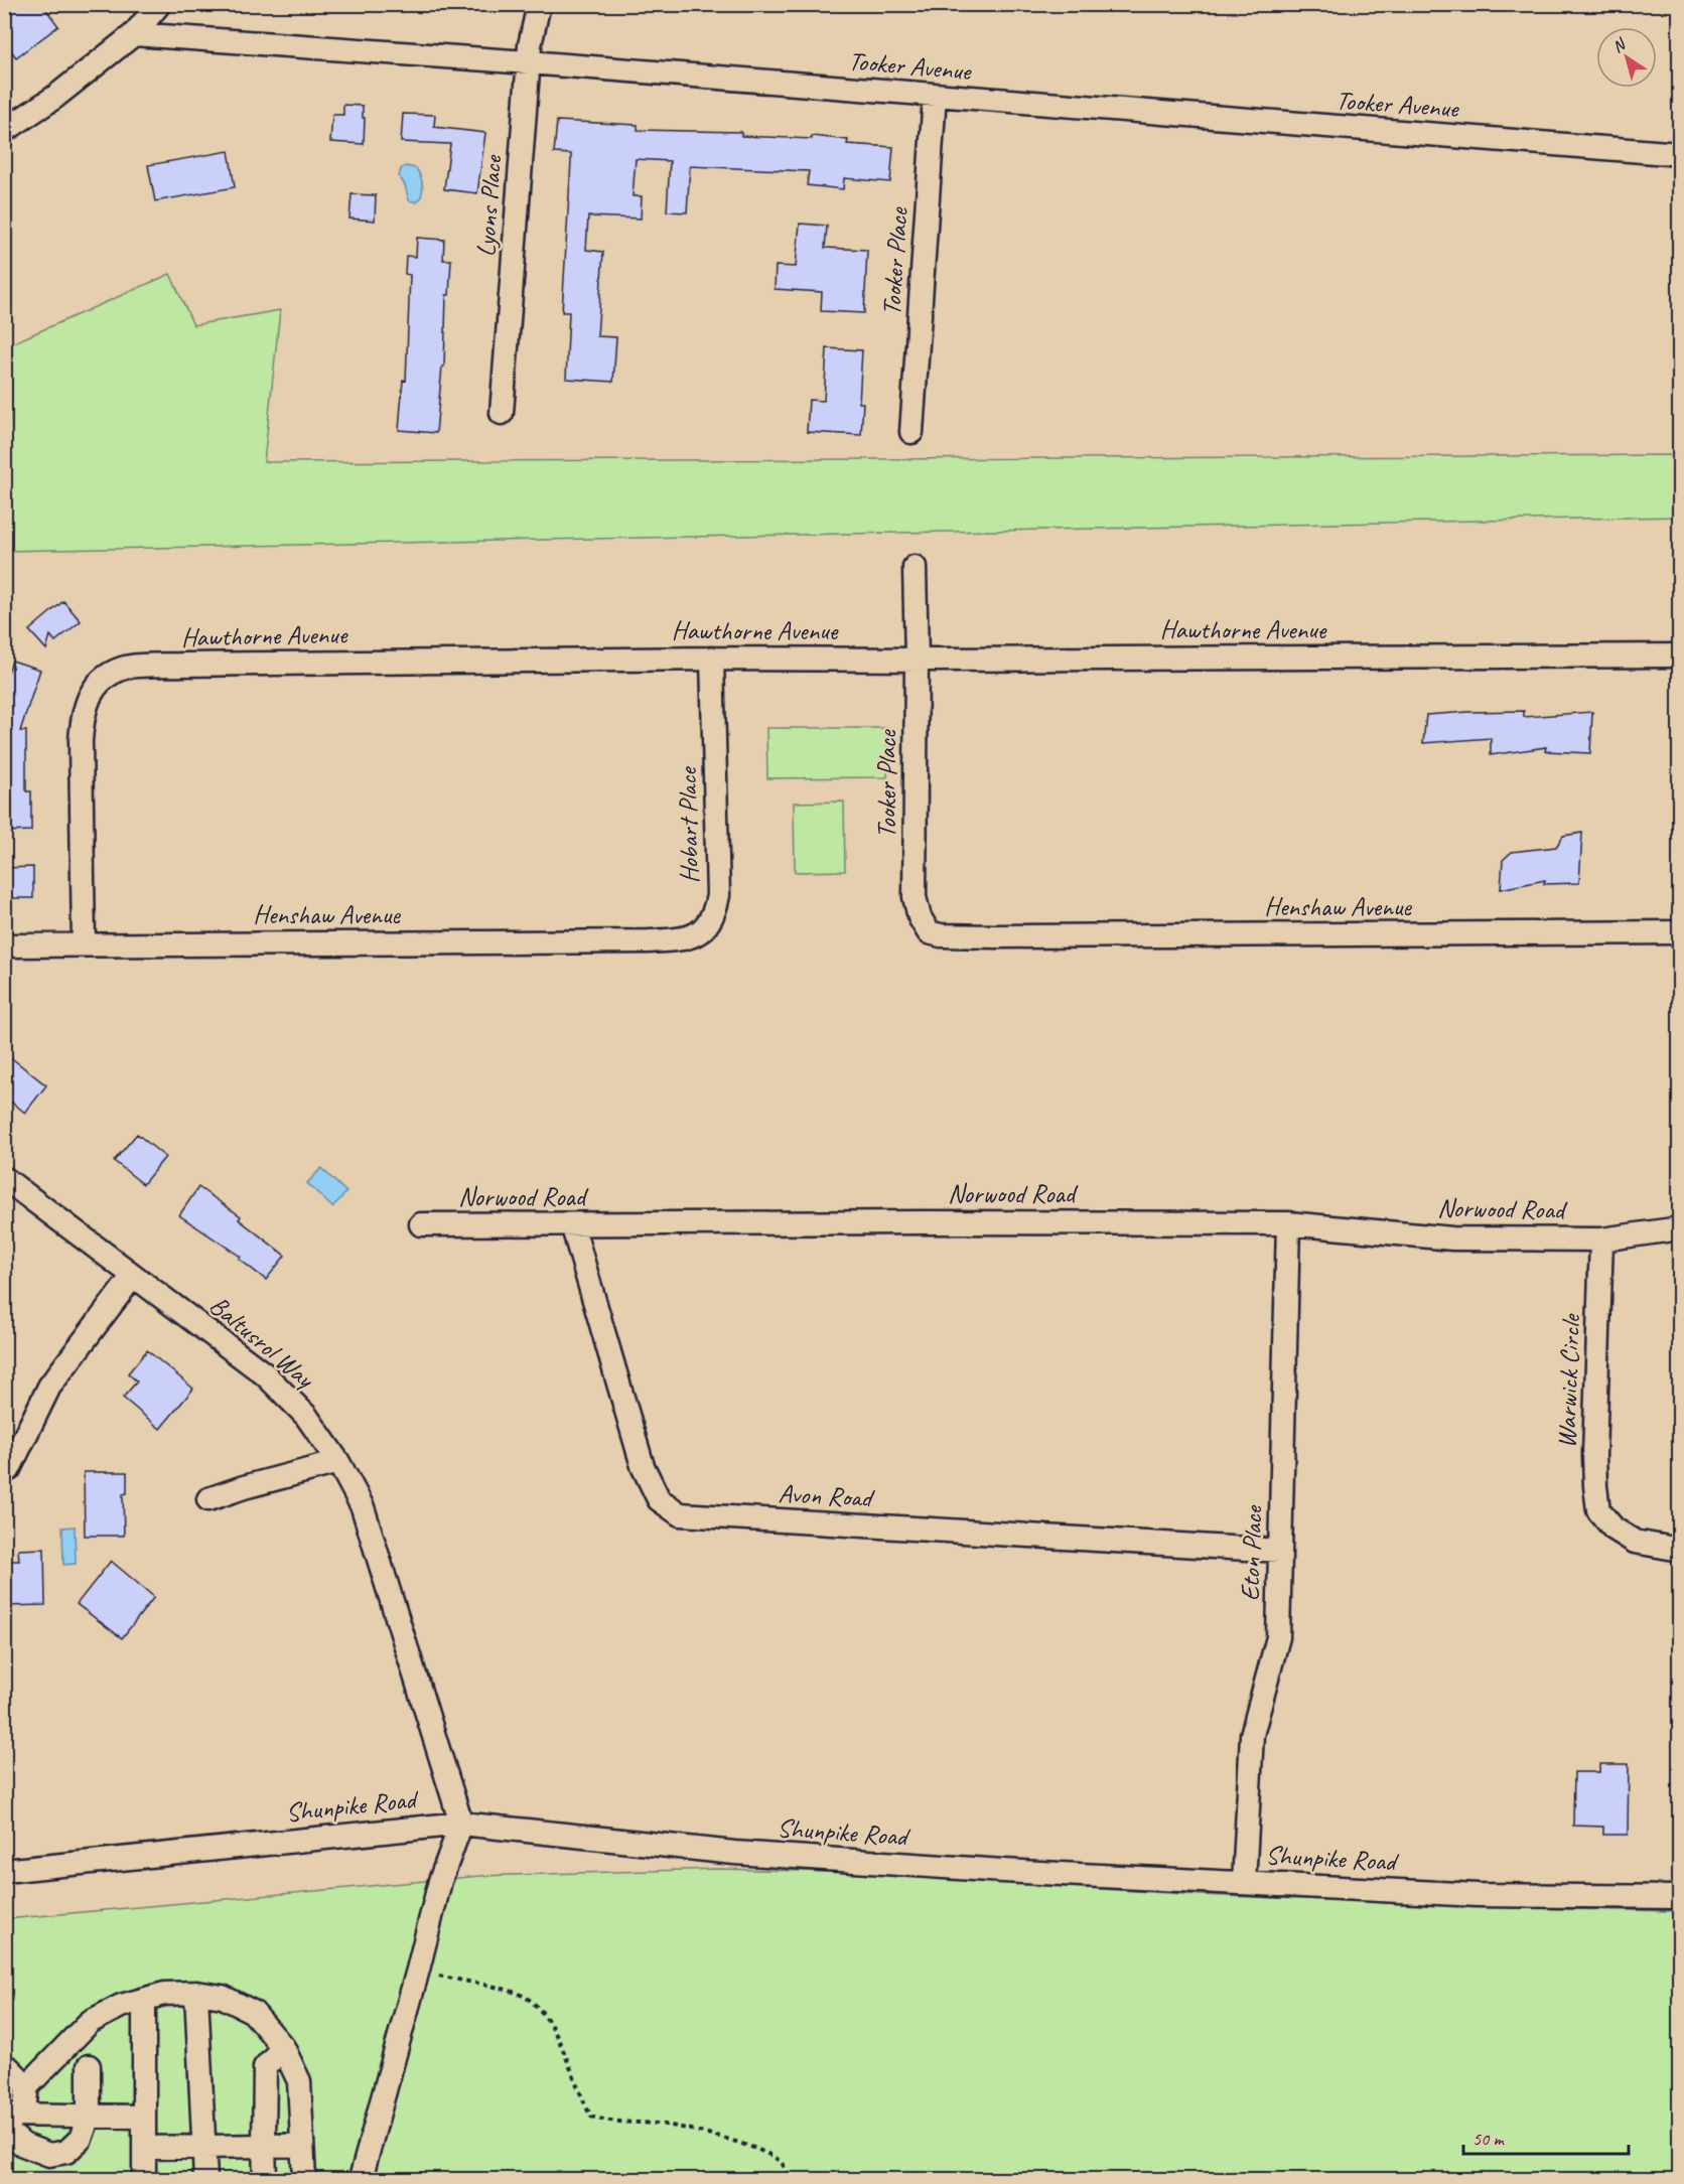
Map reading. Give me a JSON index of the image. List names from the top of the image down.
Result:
{
  "streets": {
    "street": [
      "Tooker Avenue",
      "Lyons Place",
      "Tooker Place",
      "Hawthorne Avenue",
      "Hobart Place",
      "Henshaw Avenue",
      "Norwood Road",
      "Baltusrol Way",
      "Warwick Circle",
      "Avon Road",
      "Eton Place",
      "Shunpike Road"
    ]
  },
  "crossings": [
    ["Tooker Avenue", "Lyons Place"],
    ["Tooker Avenue", "Tooker Place"],
    ["Tooker Place", "Hawthorne Avenue"],
    ["Tooker Place", "Henshaw Avenue"],
    ["Hawthorne Avenue", "Hobart Place"],
    ["Hawthorne Avenue", "Henshaw Avenue"],
    ["Hobart Place", "Henshaw Avenue"],
    ["Norwood Road", "Warwick Circle"],
    ["Norwood Road", "Avon Road"],
    ["Norwood Road", "Eton Place"],
    ["Baltusrol Way", "Shunpike Road"],
    ["Avon Road", "Eton Place"],
    ["Eton Place", "Shunpike Road"]
  ],
  "scale_bar": "50 m",
  "north": "top left"
}
